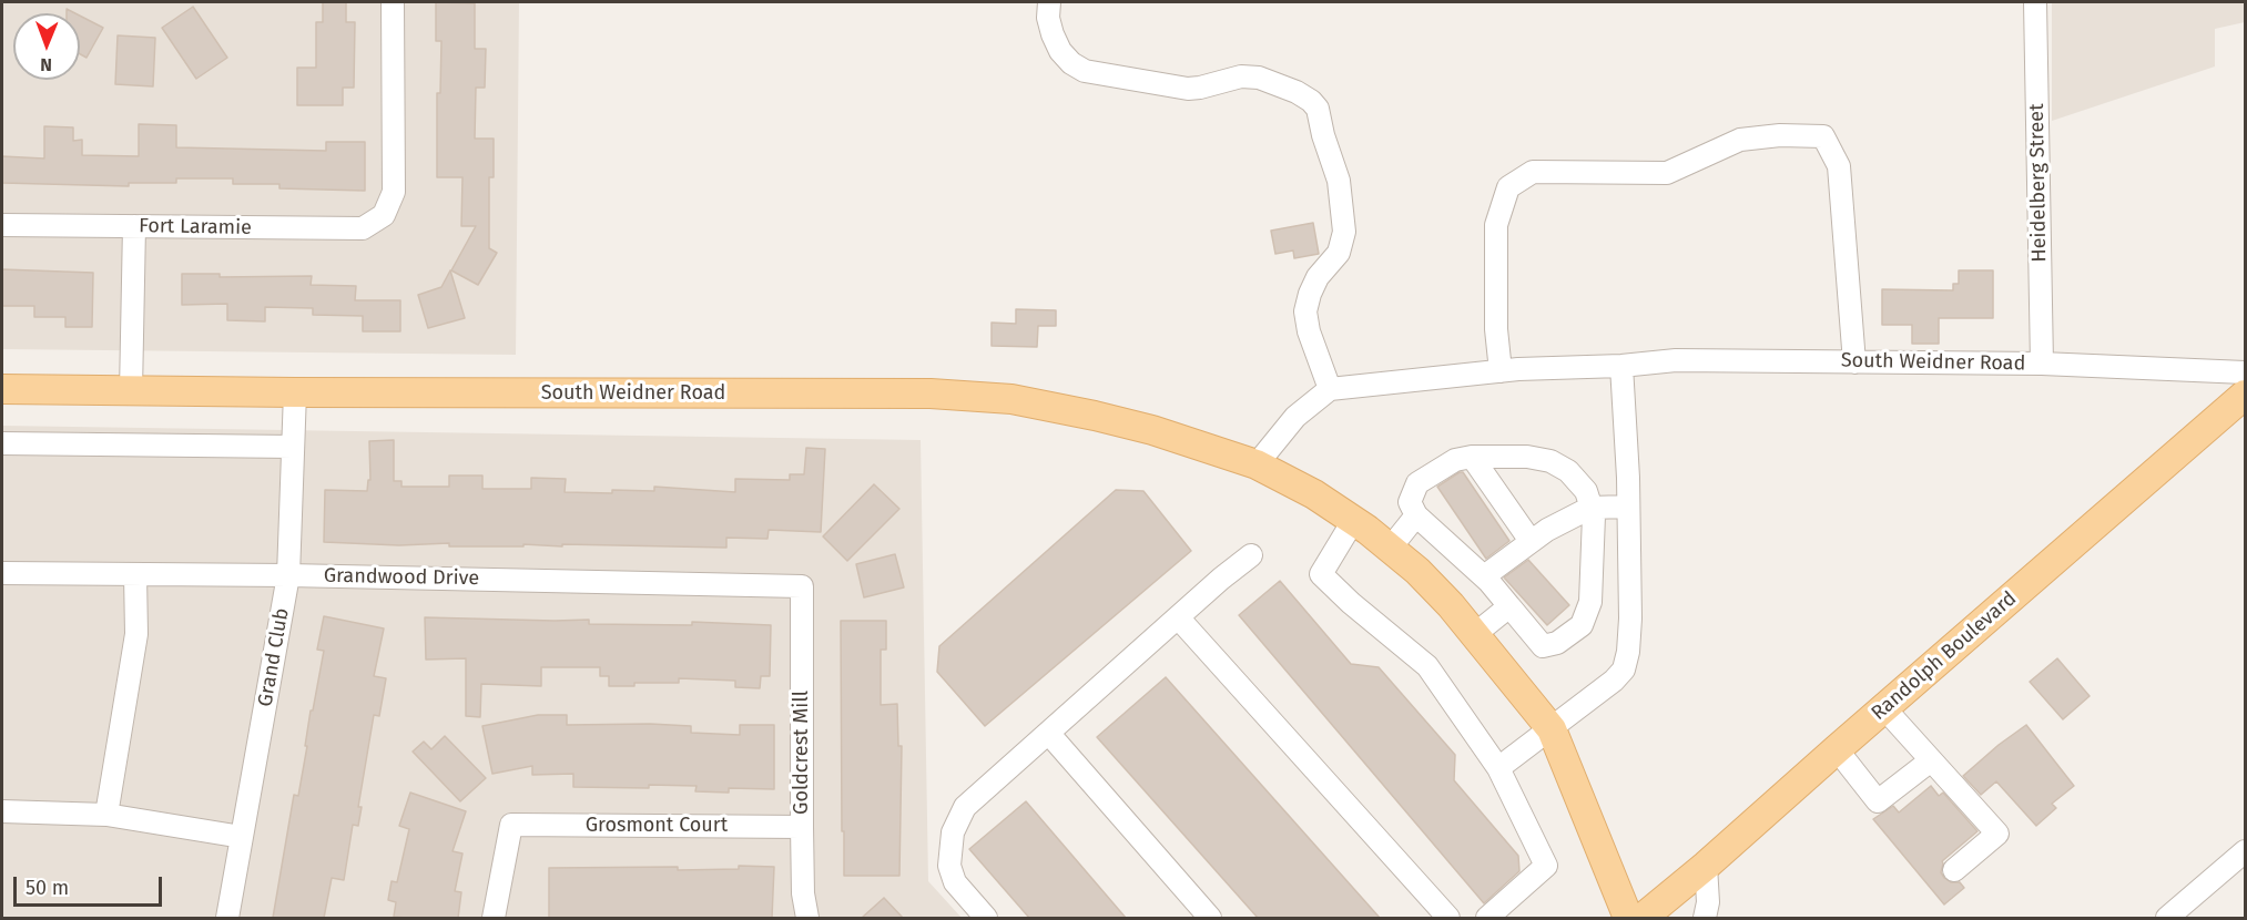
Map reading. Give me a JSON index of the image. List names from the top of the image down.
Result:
{
  "streets": {
    "main road": ["South Weidner Road", "Randolph Boulevard"],
    "street": [
      "Heidelberg Street",
      "Fort Laramie",
      "Grandwood Drive",
      "Grand Club",
      "Goldcrest Mill",
      "Grosmont Court"
    ]
  },
  "crossings": [
    ["Heidelberg Street", "South Weidner Road"],
    ["South Weidner Road", "Grand Club"],
    ["Grandwood Drive", "Grand Club"],
    ["Grandwood Drive", "Goldcrest Mill"],
    ["Goldcrest Mill", "Grosmont Court"]
  ],
  "scale_bar": "50 m",
  "north": "bottom"
}
